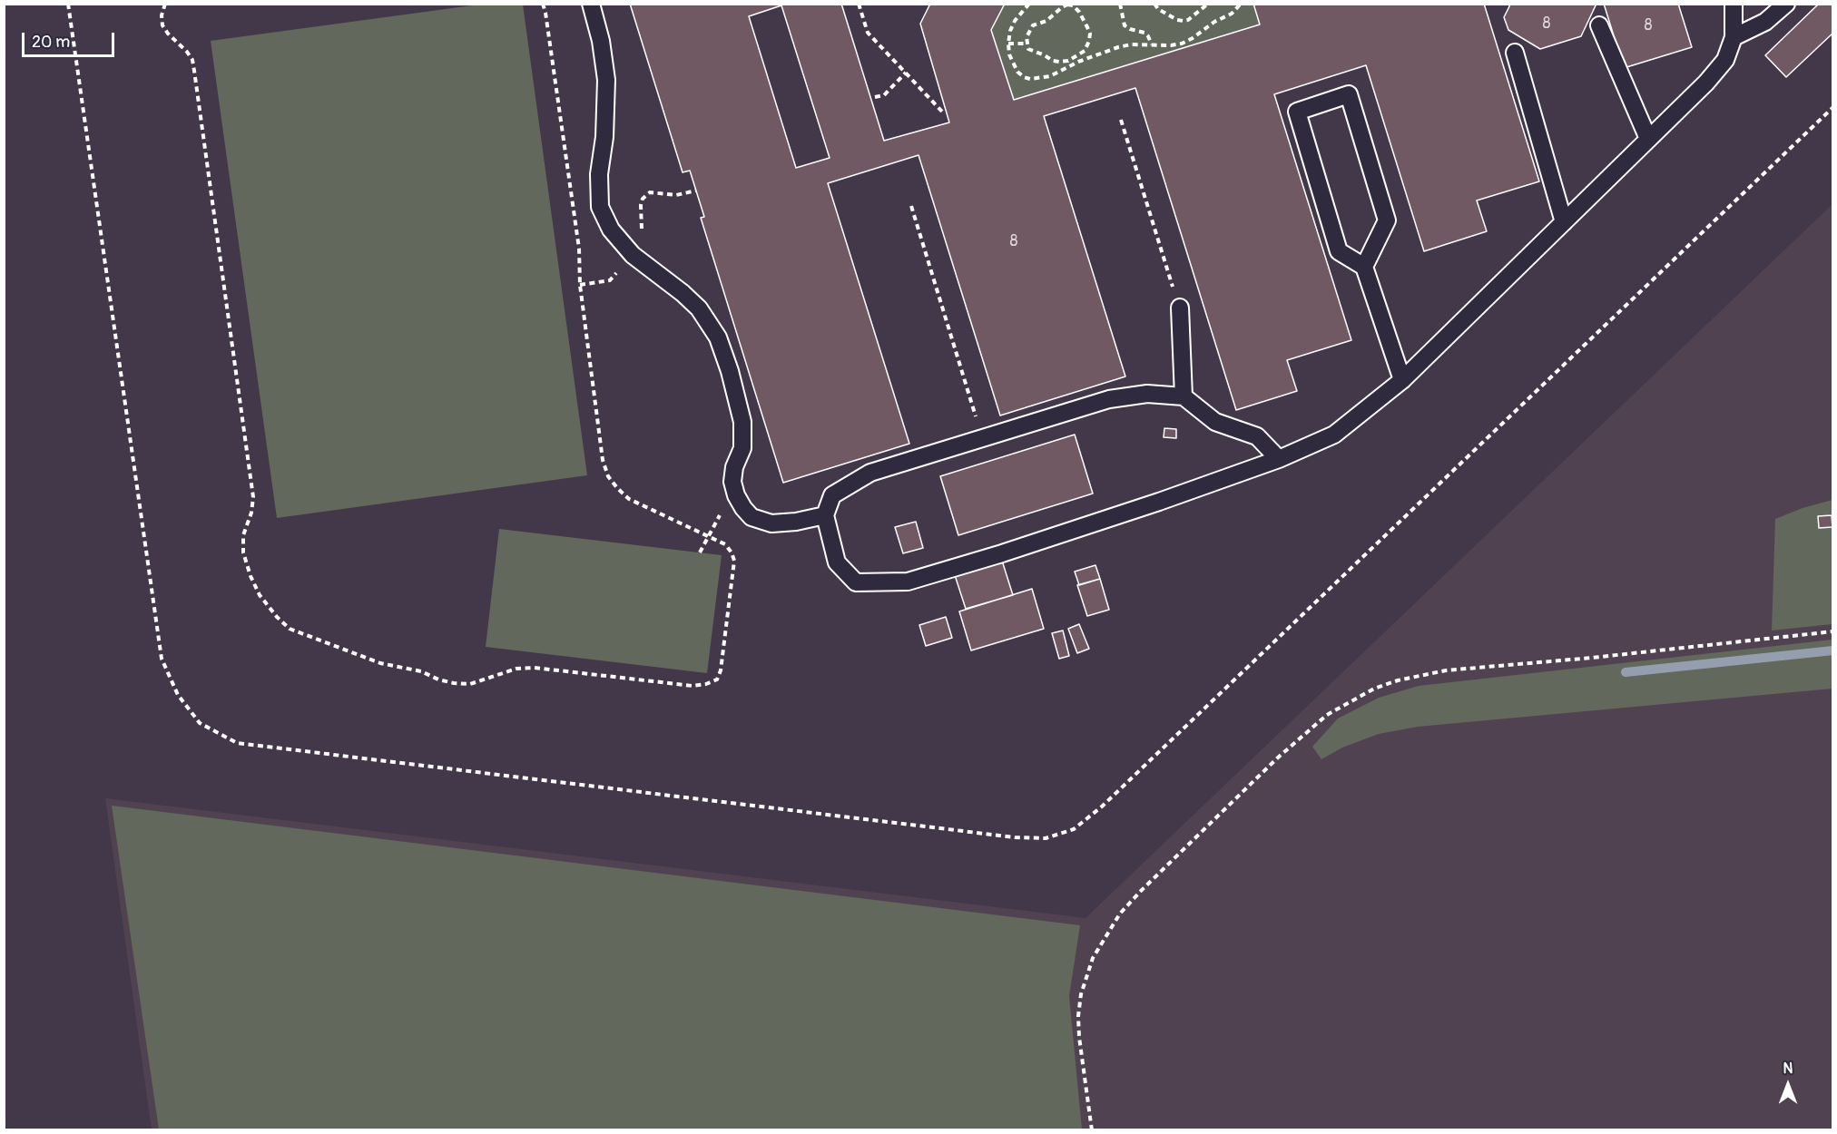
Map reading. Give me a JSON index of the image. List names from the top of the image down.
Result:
{
  "house_numbers": ["8", "8", "8"],
  "scale_bar": "20 m",
  "north": "top"
}
